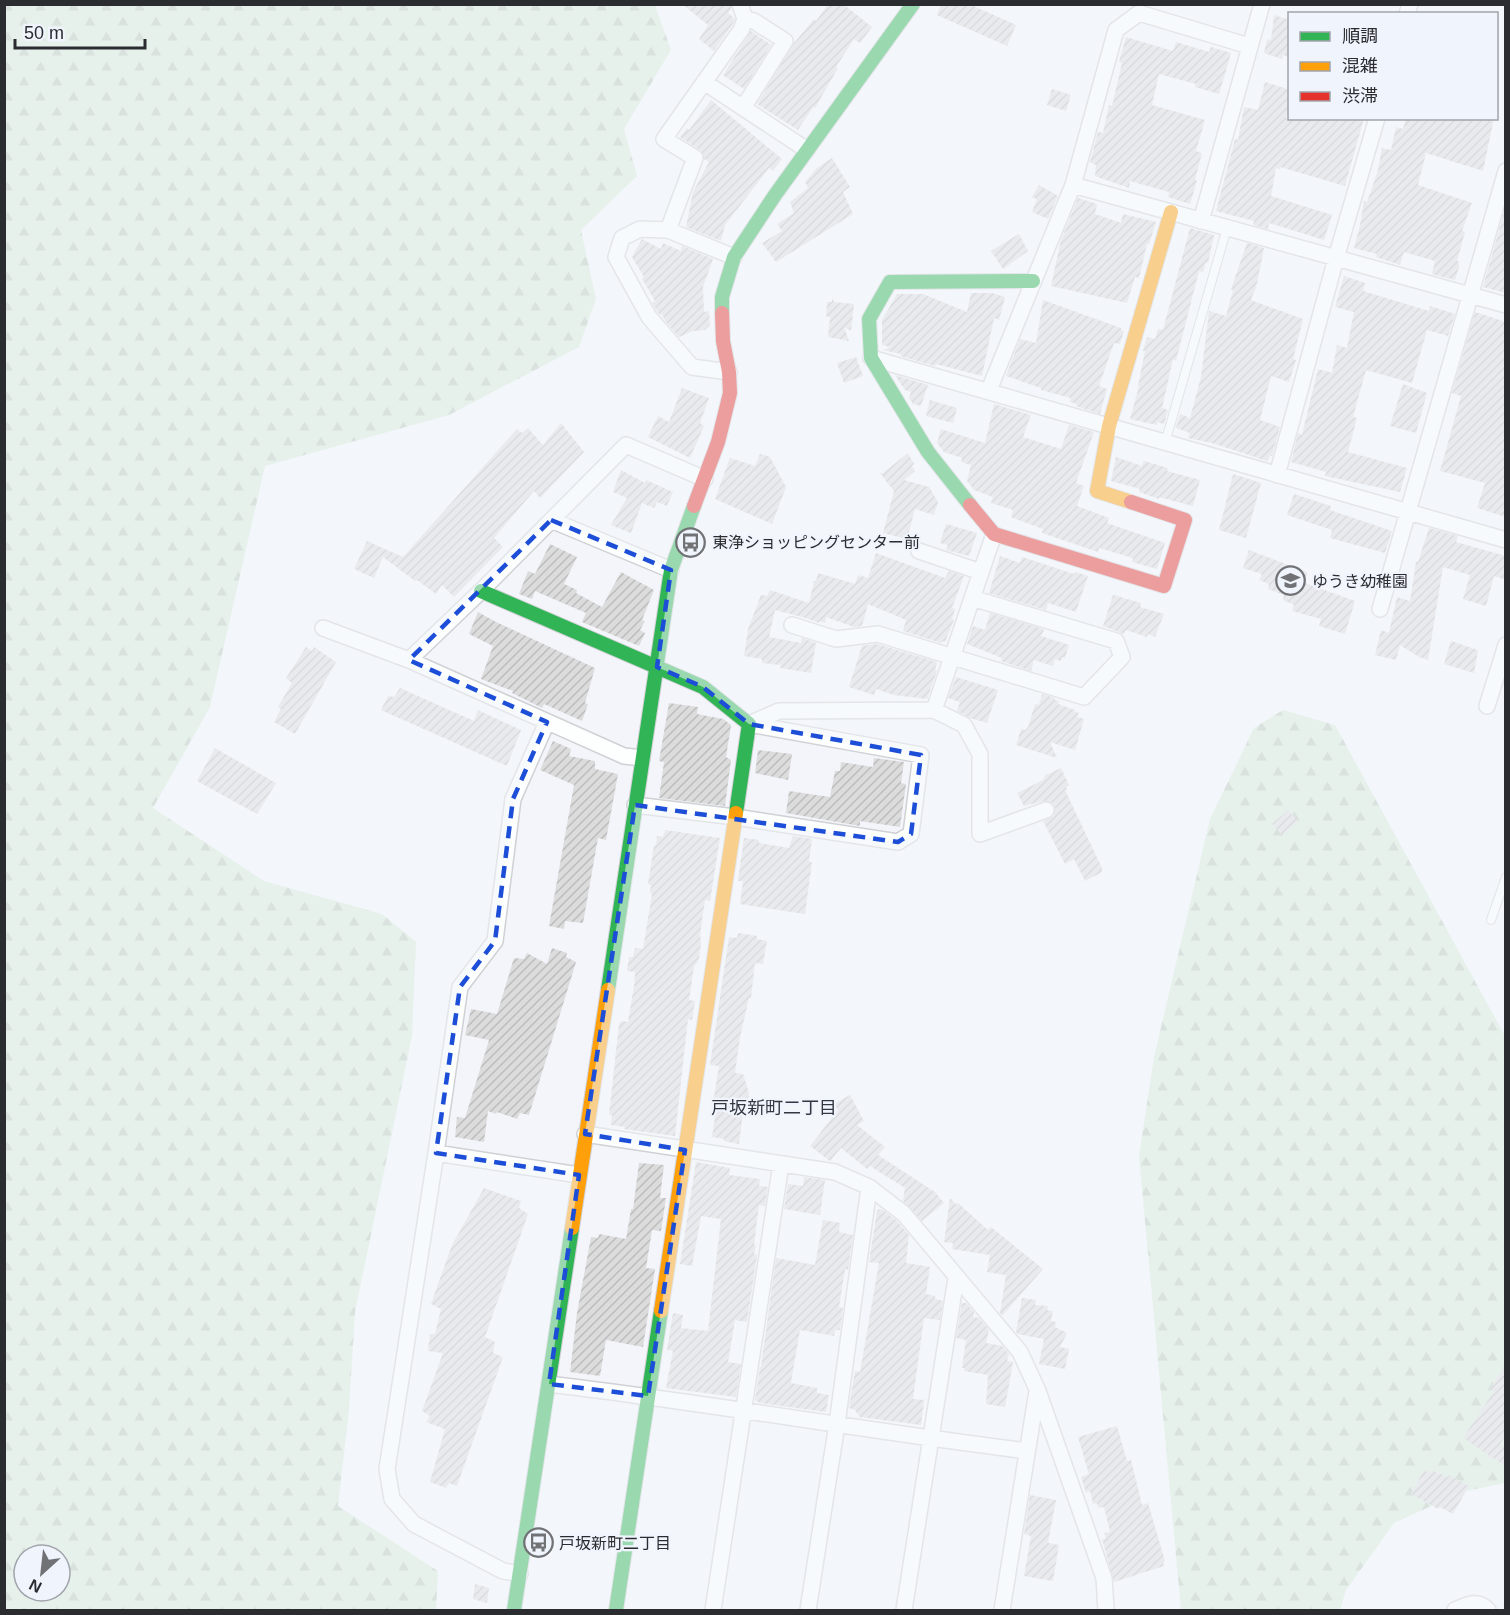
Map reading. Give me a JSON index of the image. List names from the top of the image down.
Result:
{
  "districts": ["戸坂新町二丁目"],
  "places": {
    "bus stop": ["東浄ショッピングセンター前", "戸坂新町二丁目"],
    "school or university": ["ゆうき幼稚園"]
  },
  "legend": ["順調", "混雑", "渋滞"],
  "scale_bar": "50 m",
  "north": "bottom left"
}
